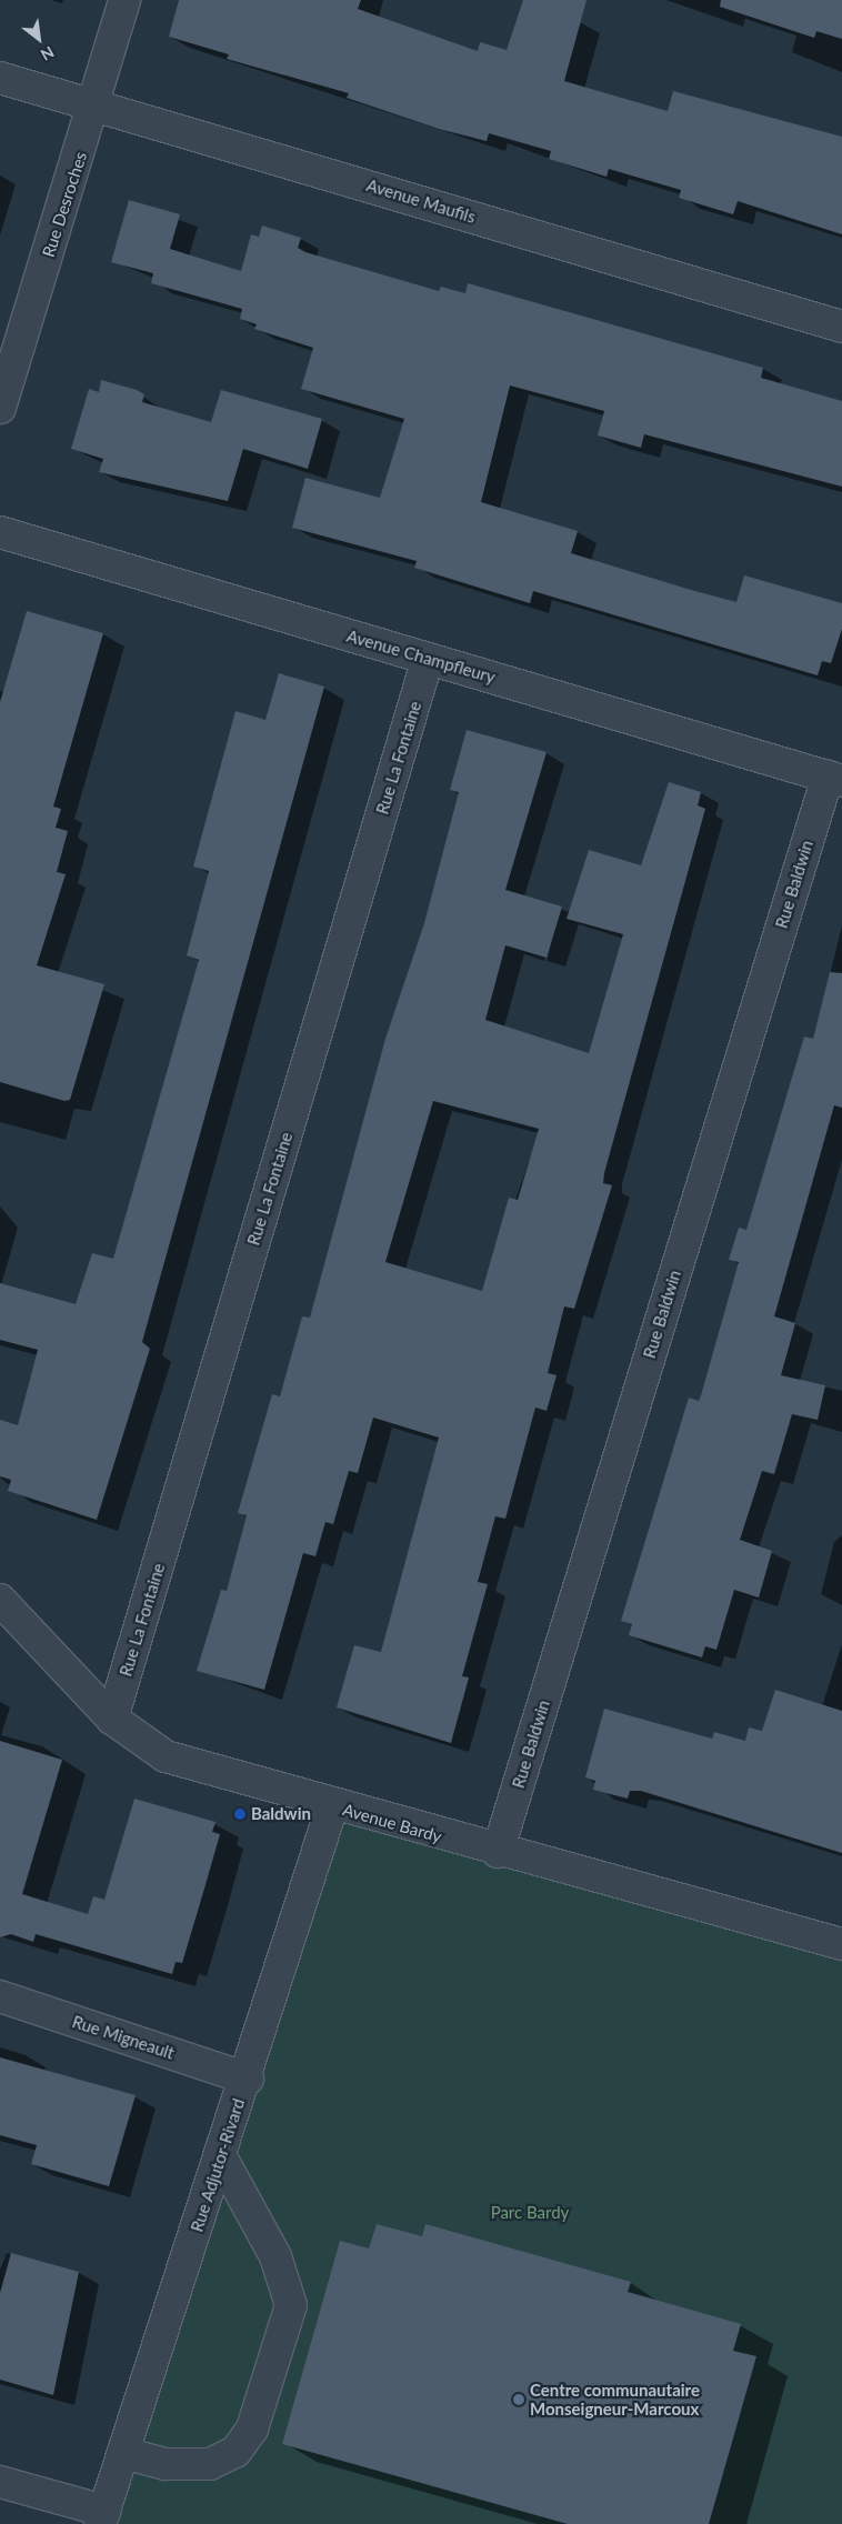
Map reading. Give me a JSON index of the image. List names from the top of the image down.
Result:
{
  "streets": {
    "street": [
      "Avenue Maufils",
      "Rue Desroches",
      "Avenue Champfleury",
      "Rue La Fontaine",
      "Rue Baldwin",
      "Avenue Bardy",
      "Rue Migneault",
      "Rue Adjutor-Rivard"
    ]
  },
  "crossings": [
    ["Avenue Maufils", "Rue Desroches"],
    ["Avenue Champfleury", "Rue La Fontaine"],
    ["Avenue Champfleury", "Rue Baldwin"],
    ["Rue La Fontaine", "Avenue Bardy"],
    ["Rue Baldwin", "Avenue Bardy"],
    ["Avenue Bardy", "Rue Adjutor-Rivard"],
    ["Rue Migneault", "Rue Adjutor-Rivard"]
  ],
  "parks": ["Parc Bardy"],
  "places": ["Baldwin", "Centre communautaire Monseigneur-Marcoux"],
  "north": "bottom right"
}
